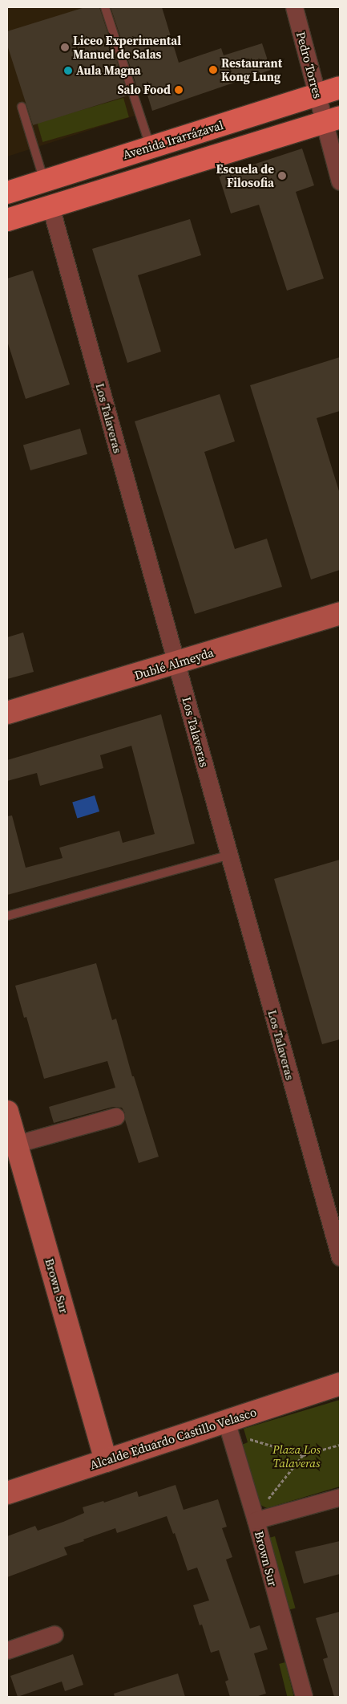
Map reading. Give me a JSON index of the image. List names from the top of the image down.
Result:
{
  "streets": {
    "main road": [
      "Avenida Irarrázaval",
      "Dublé Almeyda",
      "Brown Sur",
      "Alcalde Eduardo Castillo Velasco"
    ],
    "street": ["Pedro Torres", "Los Talaveras"]
  },
  "crossings": [
    ["Pedro Torres", "Avenida Irarrázaval"],
    ["Los Talaveras", "Dublé Almeyda"],
    ["Brown Sur", "Alcalde Eduardo Castillo Velasco"]
  ],
  "parks": ["Plaza Los Talaveras"],
  "places": [
    "Liceo Experimental Manuel de Salas",
    "Restaurant Kong Lung",
    "Aula Magna",
    "Salo Food",
    "Escuela de Filosofia"
  ]
}
